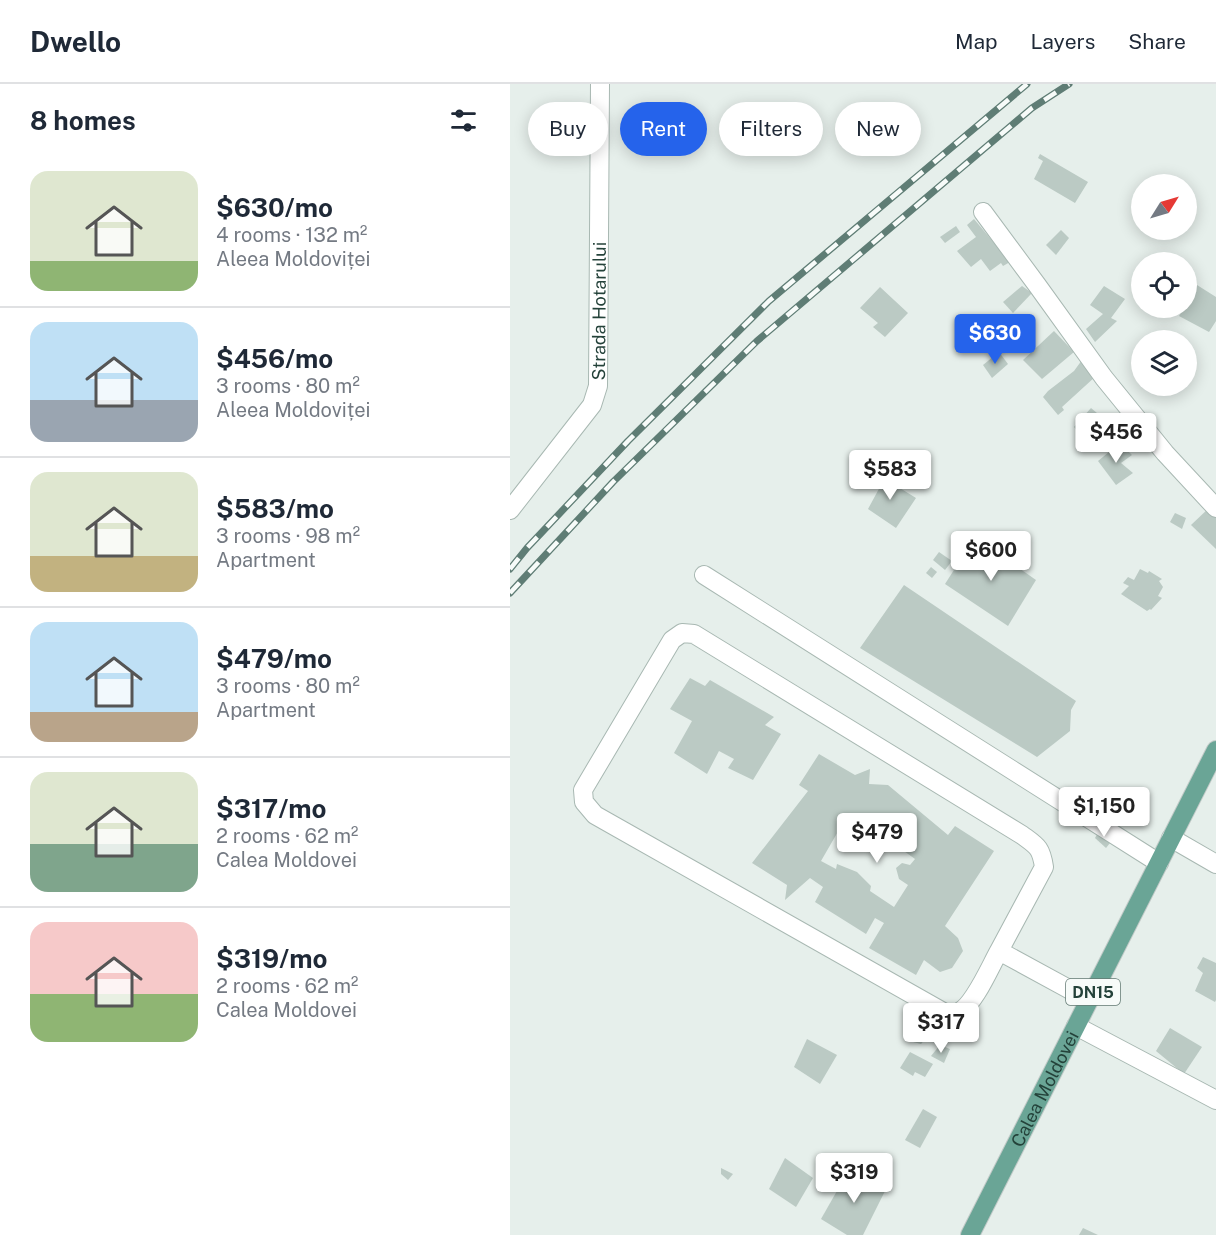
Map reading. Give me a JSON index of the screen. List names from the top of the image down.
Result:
{
  "streets": {
    "main road": ["DN15", "Calea Moldovei"],
    "street": ["Strada Hotarului"]
  },
  "north": "top right",
  "page": {
    "header": "Dwello",
    "nav": ["Map", "Layers", "Share"],
    "heading": "8 homes",
    "chip": [
      "Buy",
      "Rent",
      "Filters",
      "New"
    ],
    "list": [
      {
        "name": "$630/mo",
        "note": "4 rooms · 132 m² · Aleea Moldoviței"
      },
      {
        "name": "$456/mo",
        "note": "3 rooms · 80 m² · Aleea Moldoviței"
      },
      {
        "name": "$583/mo",
        "note": "3 rooms · 98 m² · Apartment"
      },
      {
        "name": "$479/mo",
        "note": "3 rooms · 80 m² · Apartment"
      },
      {
        "name": "$317/mo",
        "note": "2 rooms · 62 m² · Calea Moldovei"
      },
      {
        "name": "$319/mo",
        "note": "2 rooms · 62 m² · Calea Moldovei"
      }
    ],
    "price": [
      "$630",
      "$456",
      "$583",
      "$600",
      "$1,150",
      "$479",
      "$317",
      "$319"
    ]
  }
}
